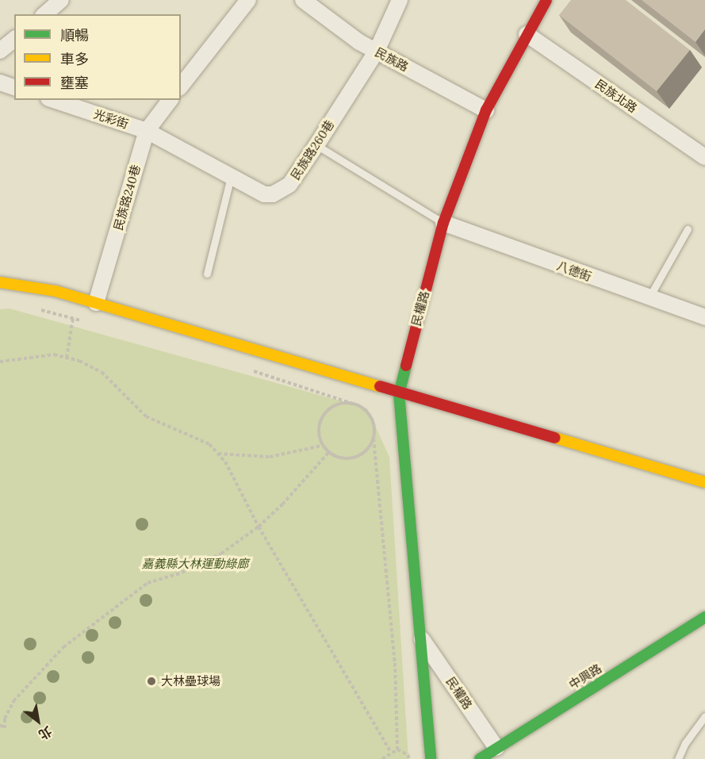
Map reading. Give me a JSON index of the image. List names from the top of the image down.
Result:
{
  "streets": {
    "street": [
      "民族路",
      "民族北路",
      "光彩街",
      "民族路260巷",
      "民族路240巷",
      "八德街",
      "民權路",
      "中興路"
    ]
  },
  "crossings": [
    ["民族路", "民族路260巷"],
    ["民族路", "民權路"],
    ["民族北路", "民權路"],
    ["光彩街", "民族路260巷"],
    ["光彩街", "民族路240巷"],
    ["民族路260巷", "民族路240巷"],
    ["八德街", "民權路"],
    ["民權路", "中興路"]
  ],
  "parks": ["嘉義縣大林運動綠廊"],
  "places": ["大林壘球場"],
  "legend": ["順暢", "車多", "壅塞"],
  "north": "bottom right"
}
